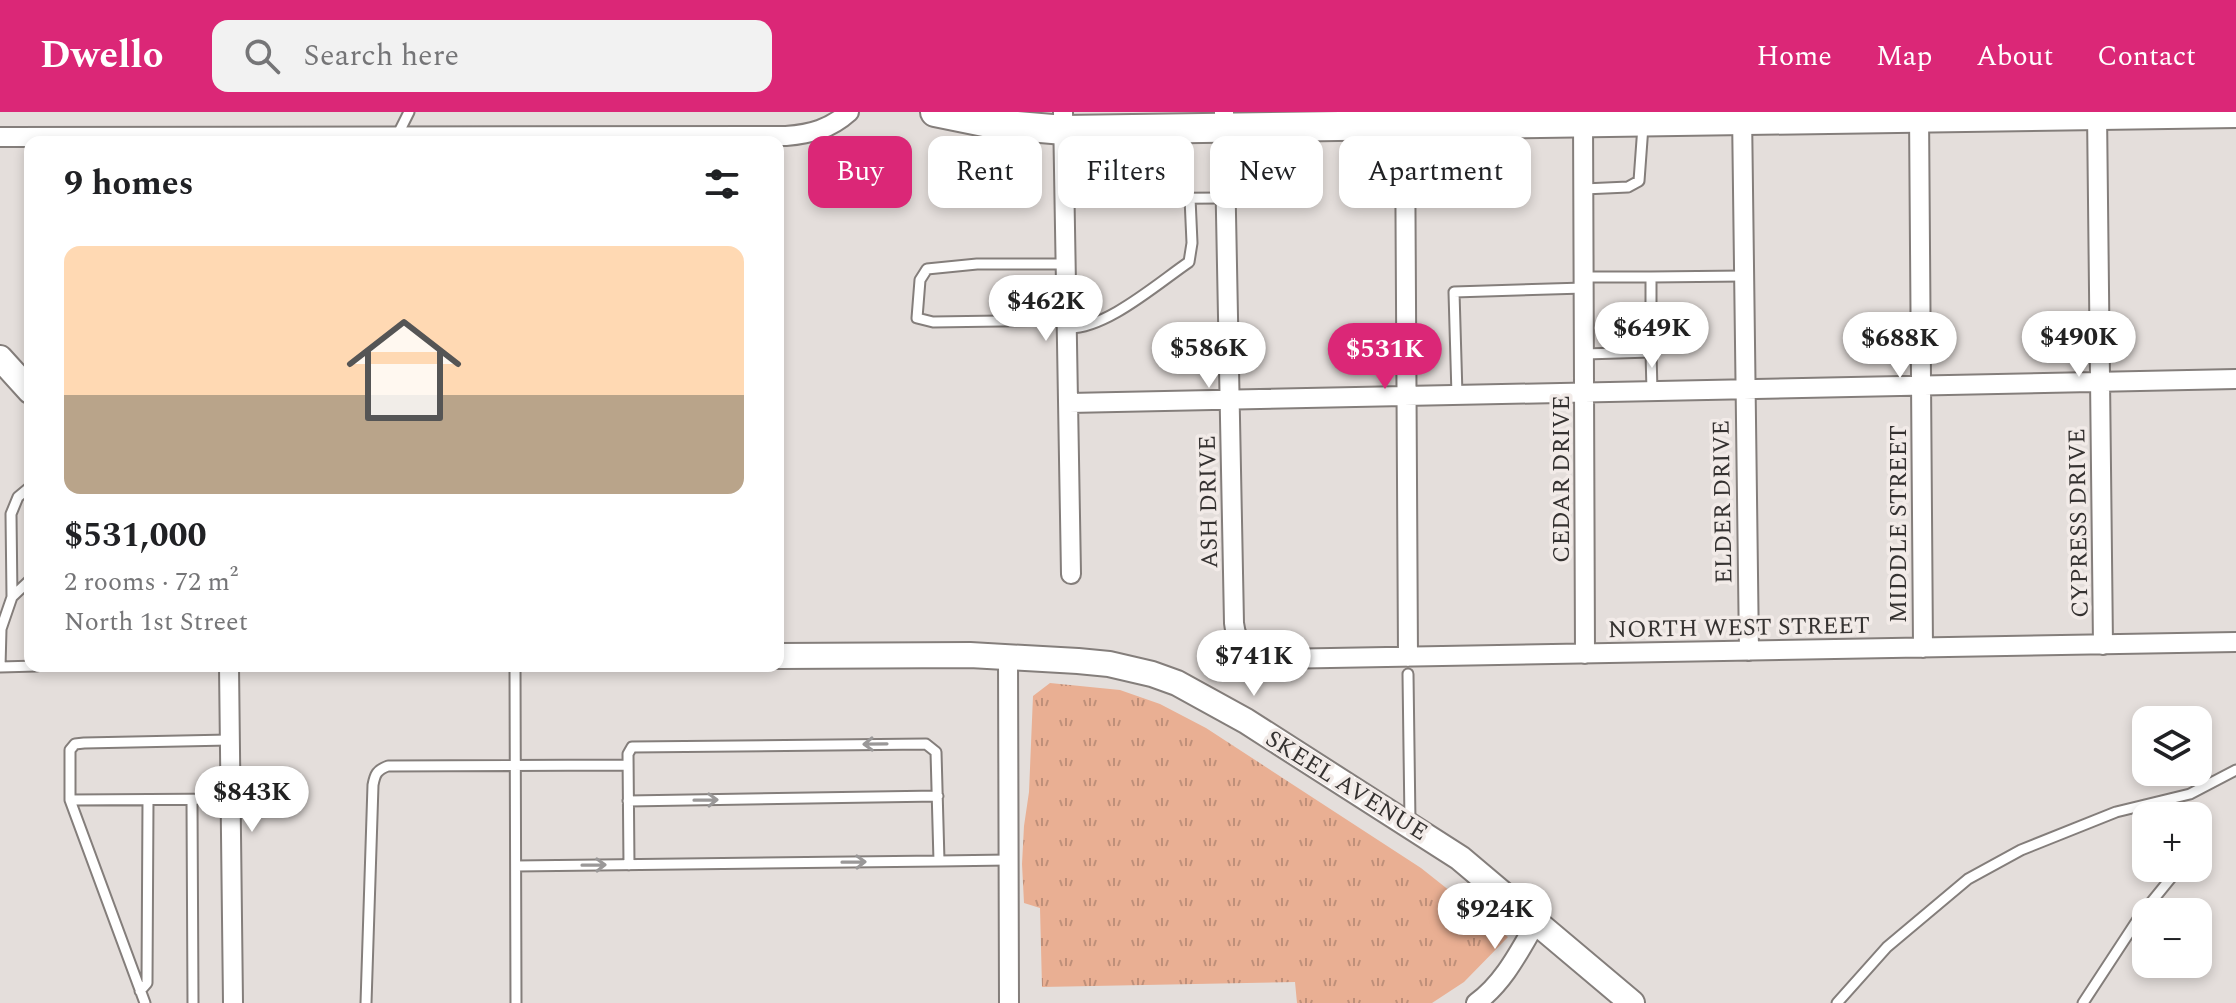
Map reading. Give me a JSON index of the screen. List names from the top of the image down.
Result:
{
  "streets": {
    "street": [
      "CEDAR DRIVE",
      "ASH DRIVE",
      "ELDER DRIVE",
      "CYPRESS DRIVE",
      "MIDDLE STREET",
      "NORTH WEST STREET",
      "SKEEL AVENUE"
    ]
  },
  "crossings": [
    ["CEDAR DRIVE", "NORTH WEST STREET"],
    ["ASH DRIVE", "NORTH WEST STREET"],
    ["ELDER DRIVE", "NORTH WEST STREET"],
    ["CYPRESS DRIVE", "NORTH WEST STREET"],
    ["MIDDLE STREET", "NORTH WEST STREET"]
  ],
  "page": {
    "header": "Dwello",
    "search": "Search here",
    "nav": [
      "Home",
      "Map",
      "About",
      "Contact"
    ],
    "chip": [
      "Buy",
      "Rent",
      "Filters",
      "New",
      "Apartment"
    ],
    "heading": "9 homes",
    "list": [
      {
        "name": "$531,000",
        "note": "2 rooms · 72 m² · North 1st Street"
      }
    ],
    "price": [
      "$462K",
      "$649K",
      "$490K",
      "$688K",
      "$586K",
      "$531K",
      "$741K",
      "$843K",
      "$924K"
    ],
    "map_buttons": ["+", "−"]
  }
}
